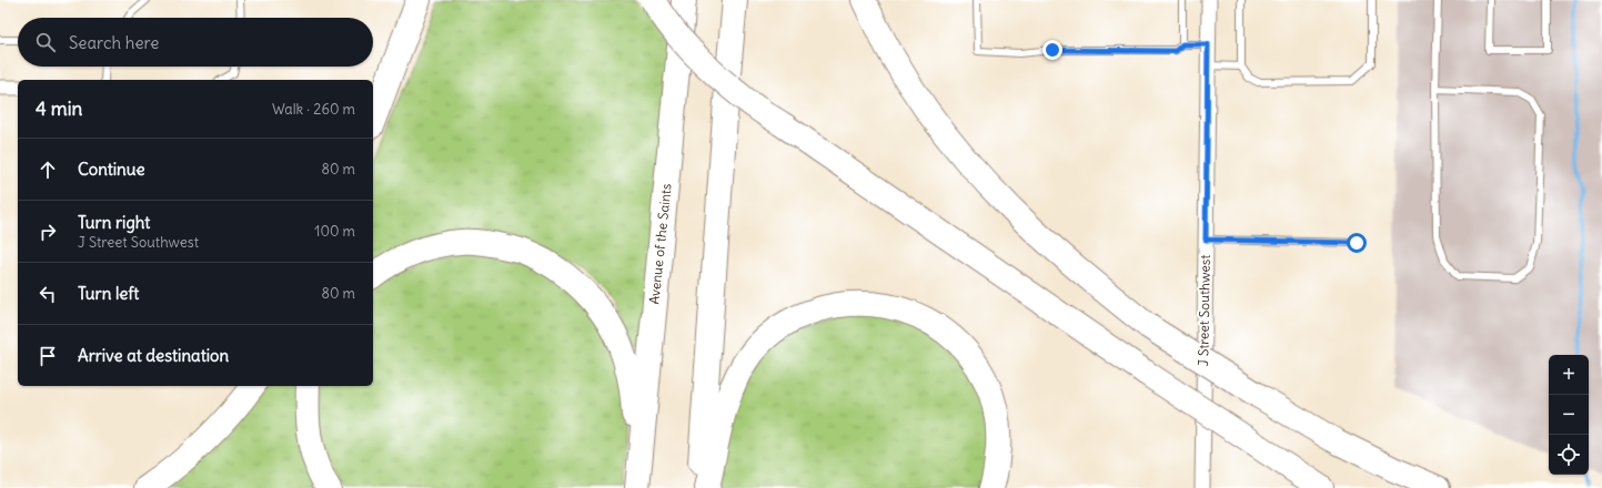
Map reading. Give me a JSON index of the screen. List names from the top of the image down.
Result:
{
  "streets": {
    "highway": ["Avenue of the Saints"],
    "street": ["J Street Southwest"]
  },
  "page": {
    "search": "Search here",
    "heading": ["4 min", "Walk · 260 m"],
    "list": [
      ["Continue", "80 m"],
      ["Turn right", "J Street Southwest", "100 m"],
      ["Turn left", "80 m"],
      "Arrive at destination"
    ],
    "map_buttons": ["+", "−"]
  }
}
